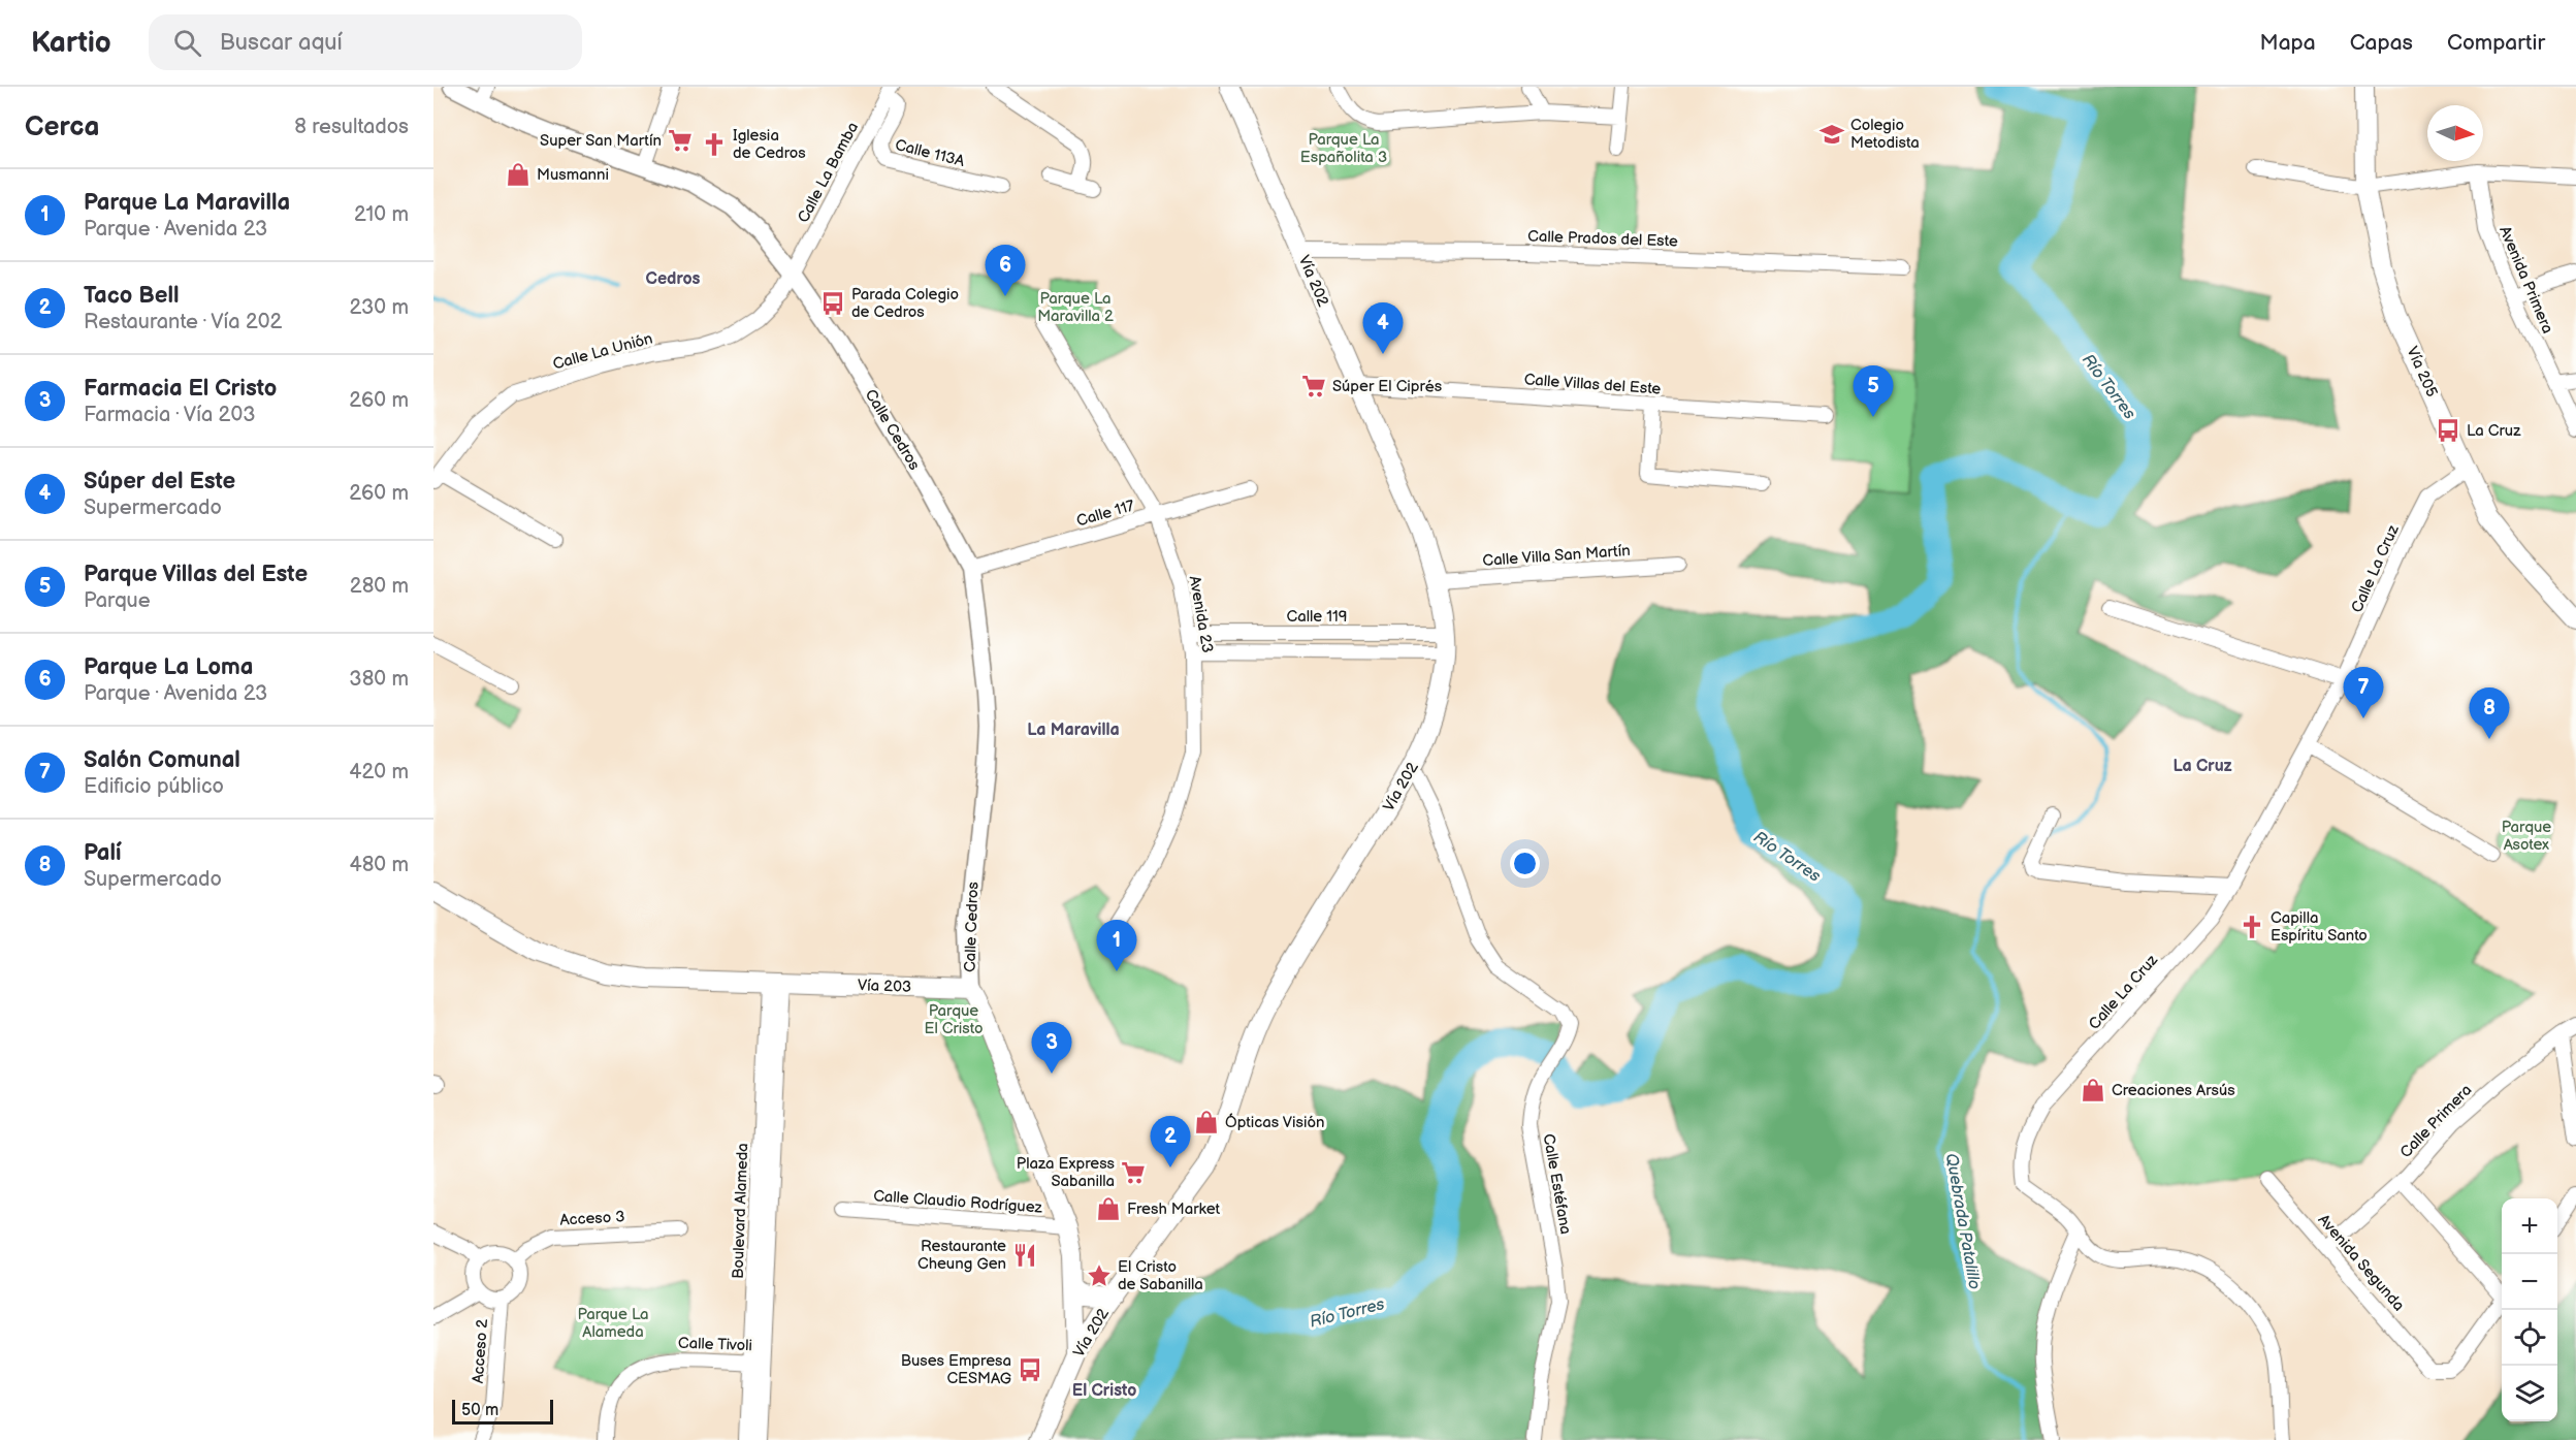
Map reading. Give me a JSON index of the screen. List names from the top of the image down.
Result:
{
  "streets": {
    "main road": ["Vía 202", "Vía 205", "Vía 203"],
    "street": [
      "Calle 113A",
      "Calle La Bamba",
      "Calle Prados del Este",
      "Avenida Primera",
      "Calle La Unión",
      "Calle Villas del Este",
      "Calle Cedros",
      "Calle 117",
      "Calle Villa San Martín",
      "Calle La Cruz",
      "Avenida 23",
      "Calle 119",
      "Calle Primera",
      "Calle Estéfana",
      "Calle Claudio Rodríguez",
      "Boulevard Alameda",
      "Acceso 3",
      "Avenida Segunda",
      "Calle Tivoli",
      "Acceso 2"
    ]
  },
  "crossings": [
    ["Calle 113A", "Calle La Bamba"],
    ["Calle La Bamba", "Calle La Unión"],
    ["Calle La Bamba", "Calle Cedros"],
    ["Calle Prados del Este", "Vía 202"],
    ["Vía 202", "Calle Villas del Este"],
    ["Vía 202", "Calle Villa San Martín"],
    ["Vía 202", "Calle 119"],
    ["Vía 202", "Calle Estéfana"],
    ["Calle La Unión", "Calle Cedros"],
    ["Vía 205", "Calle La Cruz"],
    ["Calle Cedros", "Calle 117"],
    ["Calle Cedros", "Vía 203"],
    ["Calle 117", "Avenida 23"],
    ["Avenida 23", "Calle 119"],
    ["Vía 203", "Boulevard Alameda"],
    ["Calle Primera", "Avenida Segunda"],
    ["Boulevard Alameda", "Calle Tivoli"],
    ["Acceso 3", "Acceso 2"]
  ],
  "districts": [
    "Cedros",
    "La Maravilla",
    "La Cruz",
    "El Cristo"
  ],
  "water": ["Río Torres", "Quebrada Patalillo"],
  "parks": [
    "Parque La Españolita 3",
    "Parque La Maravilla 2",
    "Parque Asotex",
    "Parque El Cristo",
    "Parque La Alameda"
  ],
  "places": {
    "school or university": ["Colegio Metodista"],
    "supermarket": ["Super San Martín", "Súper El Ciprés", "Plaza Express Sabanilla"],
    "church": ["Iglesia de Cedros", "Capilla Espíritu Santo"],
    "shop": [
      "Musmanni",
      "Creaciones Arsús",
      "Ópticas Visión",
      "Fresh Market"
    ],
    "bus stop": ["Parada Colegio de Cedros", "La Cruz", "Buses Empresa CESMAG"],
    "restaurant": ["Restaurante Cheung Gen"],
    "place": ["El Cristo de Sabanilla"]
  },
  "scale_bar": "50 m",
  "north": "right",
  "page": {
    "header": "Kartio",
    "search": "Buscar aquí",
    "nav": ["Mapa", "Capas", "Compartir"],
    "heading": ["Cerca", "8 resultados"],
    "list": [
      {
        "mark": "1",
        "name": "Parque La Maravilla",
        "note": "Parque · Avenida 23",
        "value": "210 m"
      },
      {
        "mark": "2",
        "name": "Taco Bell",
        "note": "Restaurante · Vía 202",
        "value": "230 m"
      },
      {
        "mark": "3",
        "name": "Farmacia El Cristo",
        "note": "Farmacia · Vía 203",
        "value": "260 m"
      },
      {
        "mark": "4",
        "name": "Súper del Este",
        "note": "Supermercado",
        "value": "260 m"
      },
      {
        "mark": "5",
        "name": "Parque Villas del Este",
        "note": "Parque",
        "value": "280 m"
      },
      {
        "mark": "6",
        "name": "Parque La Loma",
        "note": "Parque · Avenida 23",
        "value": "380 m"
      },
      {
        "mark": "7",
        "name": "Salón Comunal",
        "note": "Edificio público",
        "value": "420 m"
      },
      {
        "mark": "8",
        "name": "Palí",
        "note": "Supermercado",
        "value": "480 m"
      }
    ],
    "pins": [
      "6",
      "4",
      "5",
      "7",
      "8",
      "1",
      "3",
      "2"
    ],
    "map_buttons": ["+", "−"],
    "scale": "50 m"
  }
}
